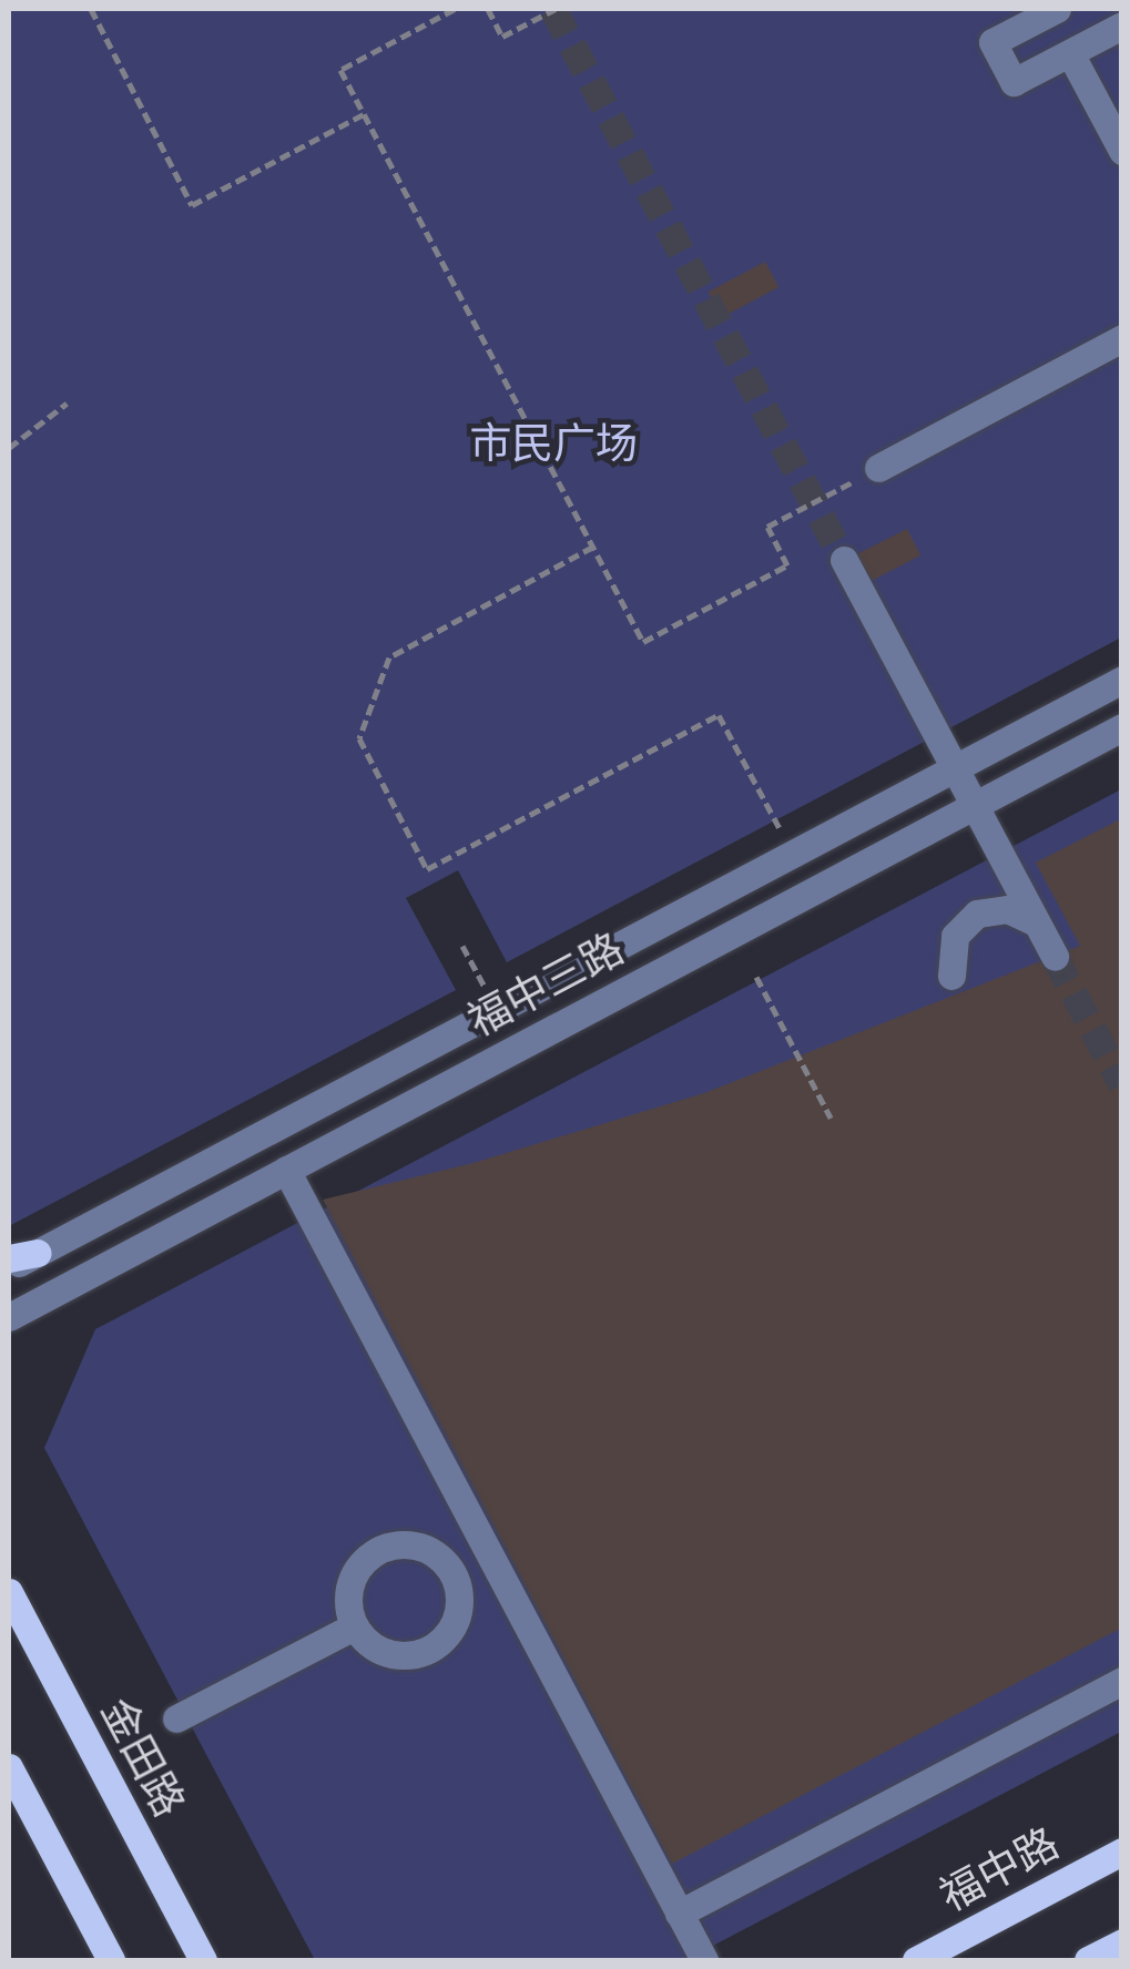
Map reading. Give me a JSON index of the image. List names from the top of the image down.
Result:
{
  "streets": {
    "main road": ["金田路", "福中路"],
    "street": ["福中三路"]
  },
  "parks": ["市民广场"]
}
